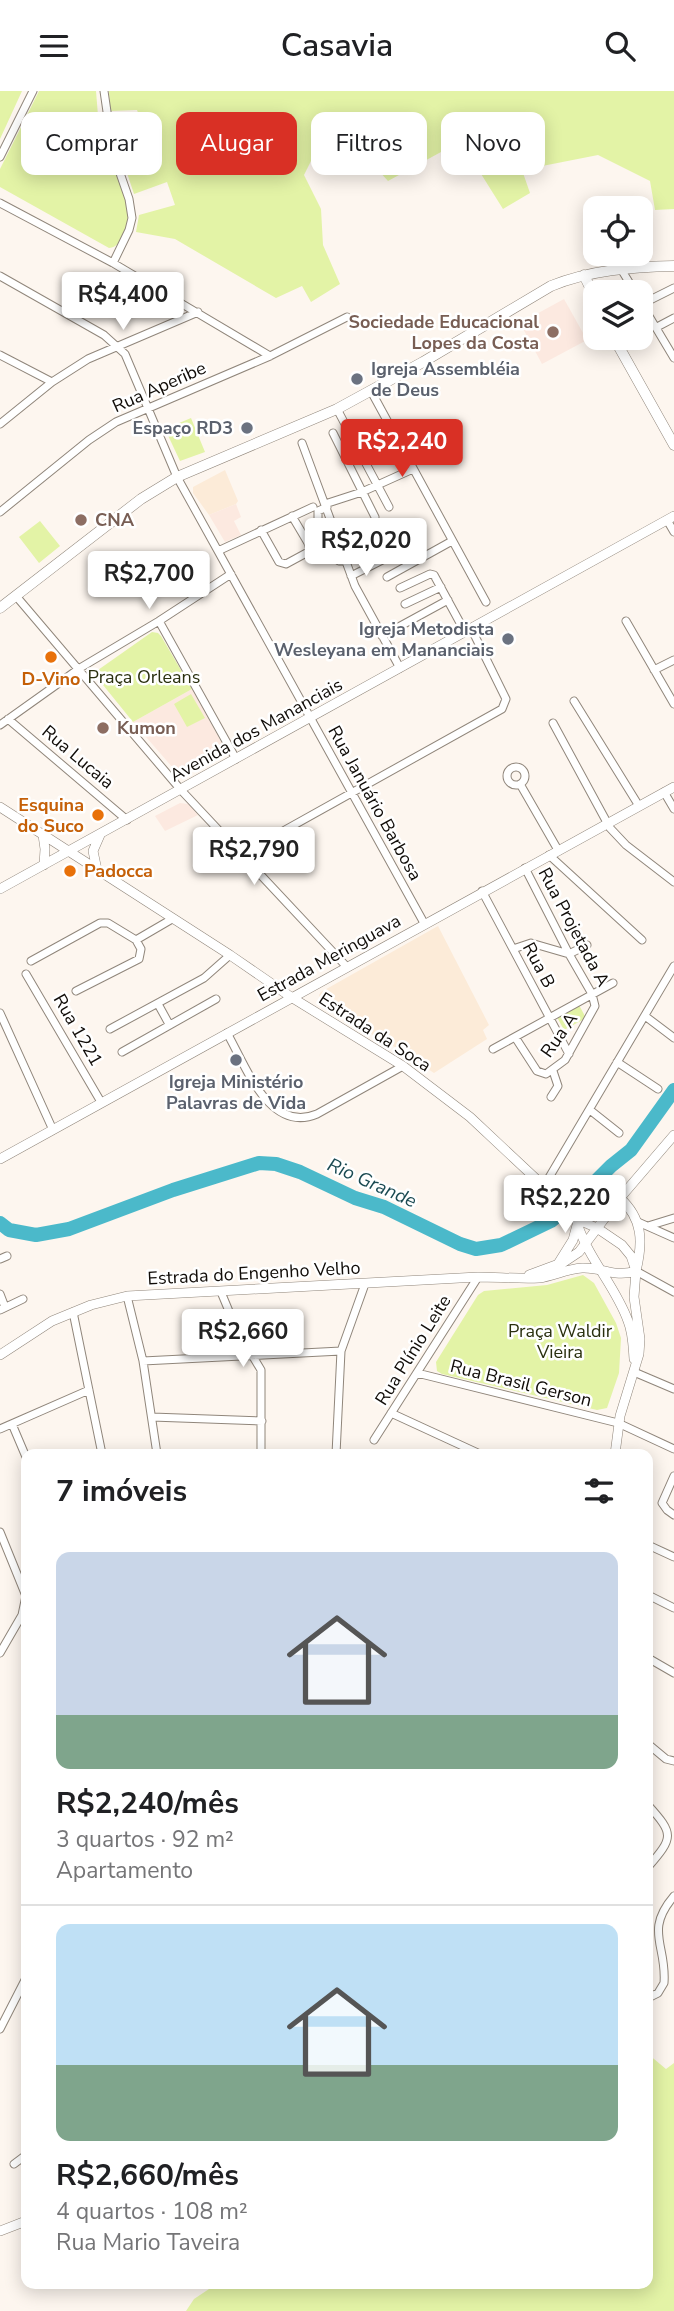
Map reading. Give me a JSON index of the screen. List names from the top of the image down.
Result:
{
  "streets": {
    "street": [
      "Rua Aperibe",
      "Avenida dos Mananciais",
      "Rua Lucaia",
      "Rua Januário Barbosa",
      "Rua Projetada A",
      "Estrada Meringuava",
      "Rua B",
      "Rua 1221",
      "Estrada da Soca",
      "Rua A",
      "Estrada do Engenho Velho",
      "Rua Plínio Leite",
      "Rua Brasil Gerson"
    ]
  },
  "crossings": [
    ["Rua Aperibe", "Rua Januário Barbosa"],
    ["Avenida dos Mananciais", "Rua Lucaia"],
    ["Avenida dos Mananciais", "Rua Januário Barbosa"],
    ["Avenida dos Mananciais", "Estrada da Soca"],
    ["Rua Januário Barbosa", "Estrada Meringuava"],
    ["Rua Projetada A", "Estrada Meringuava"],
    ["Rua Projetada A", "Rua A"],
    ["Estrada Meringuava", "Rua B"],
    ["Estrada Meringuava", "Rua 1221"],
    ["Estrada Meringuava", "Estrada da Soca"],
    ["Rua B", "Rua A"],
    ["Estrada da Soca", "Estrada do Engenho Velho"],
    ["Estrada do Engenho Velho", "Rua Plínio Leite"],
    ["Rua Plínio Leite", "Rua Brasil Gerson"]
  ],
  "water": ["Rio Grande"],
  "parks": ["Praça Orleans", "Praça Waldir Vieira"],
  "places": [
    "Sociedade Educacional Lopes da Costa",
    "Igreja Assembléia de Deus",
    "Espaço RD3",
    "CNA",
    "Igreja Metodista Wesleyana em Mananciais",
    "D-Vino",
    "Kumon",
    "Esquina do Suco",
    "Padocca",
    "Igreja Ministério Palavras de Vida"
  ],
  "page": {
    "header": "Casavia",
    "chip": [
      "Comprar",
      "Alugar",
      "Filtros",
      "Novo"
    ],
    "price": [
      "R$4,400",
      "R$2,240",
      "R$2,020",
      "R$2,700",
      "R$2,790",
      "R$2,220",
      "R$2,660"
    ],
    "heading": "7 imóveis",
    "list": [
      {
        "name": "R$2,240/mês",
        "note": "3 quartos · 92 m² · Apartamento"
      },
      {
        "name": "R$2,660/mês",
        "note": "4 quartos · 108 m² · Rua Mario Taveira"
      }
    ]
  }
}
